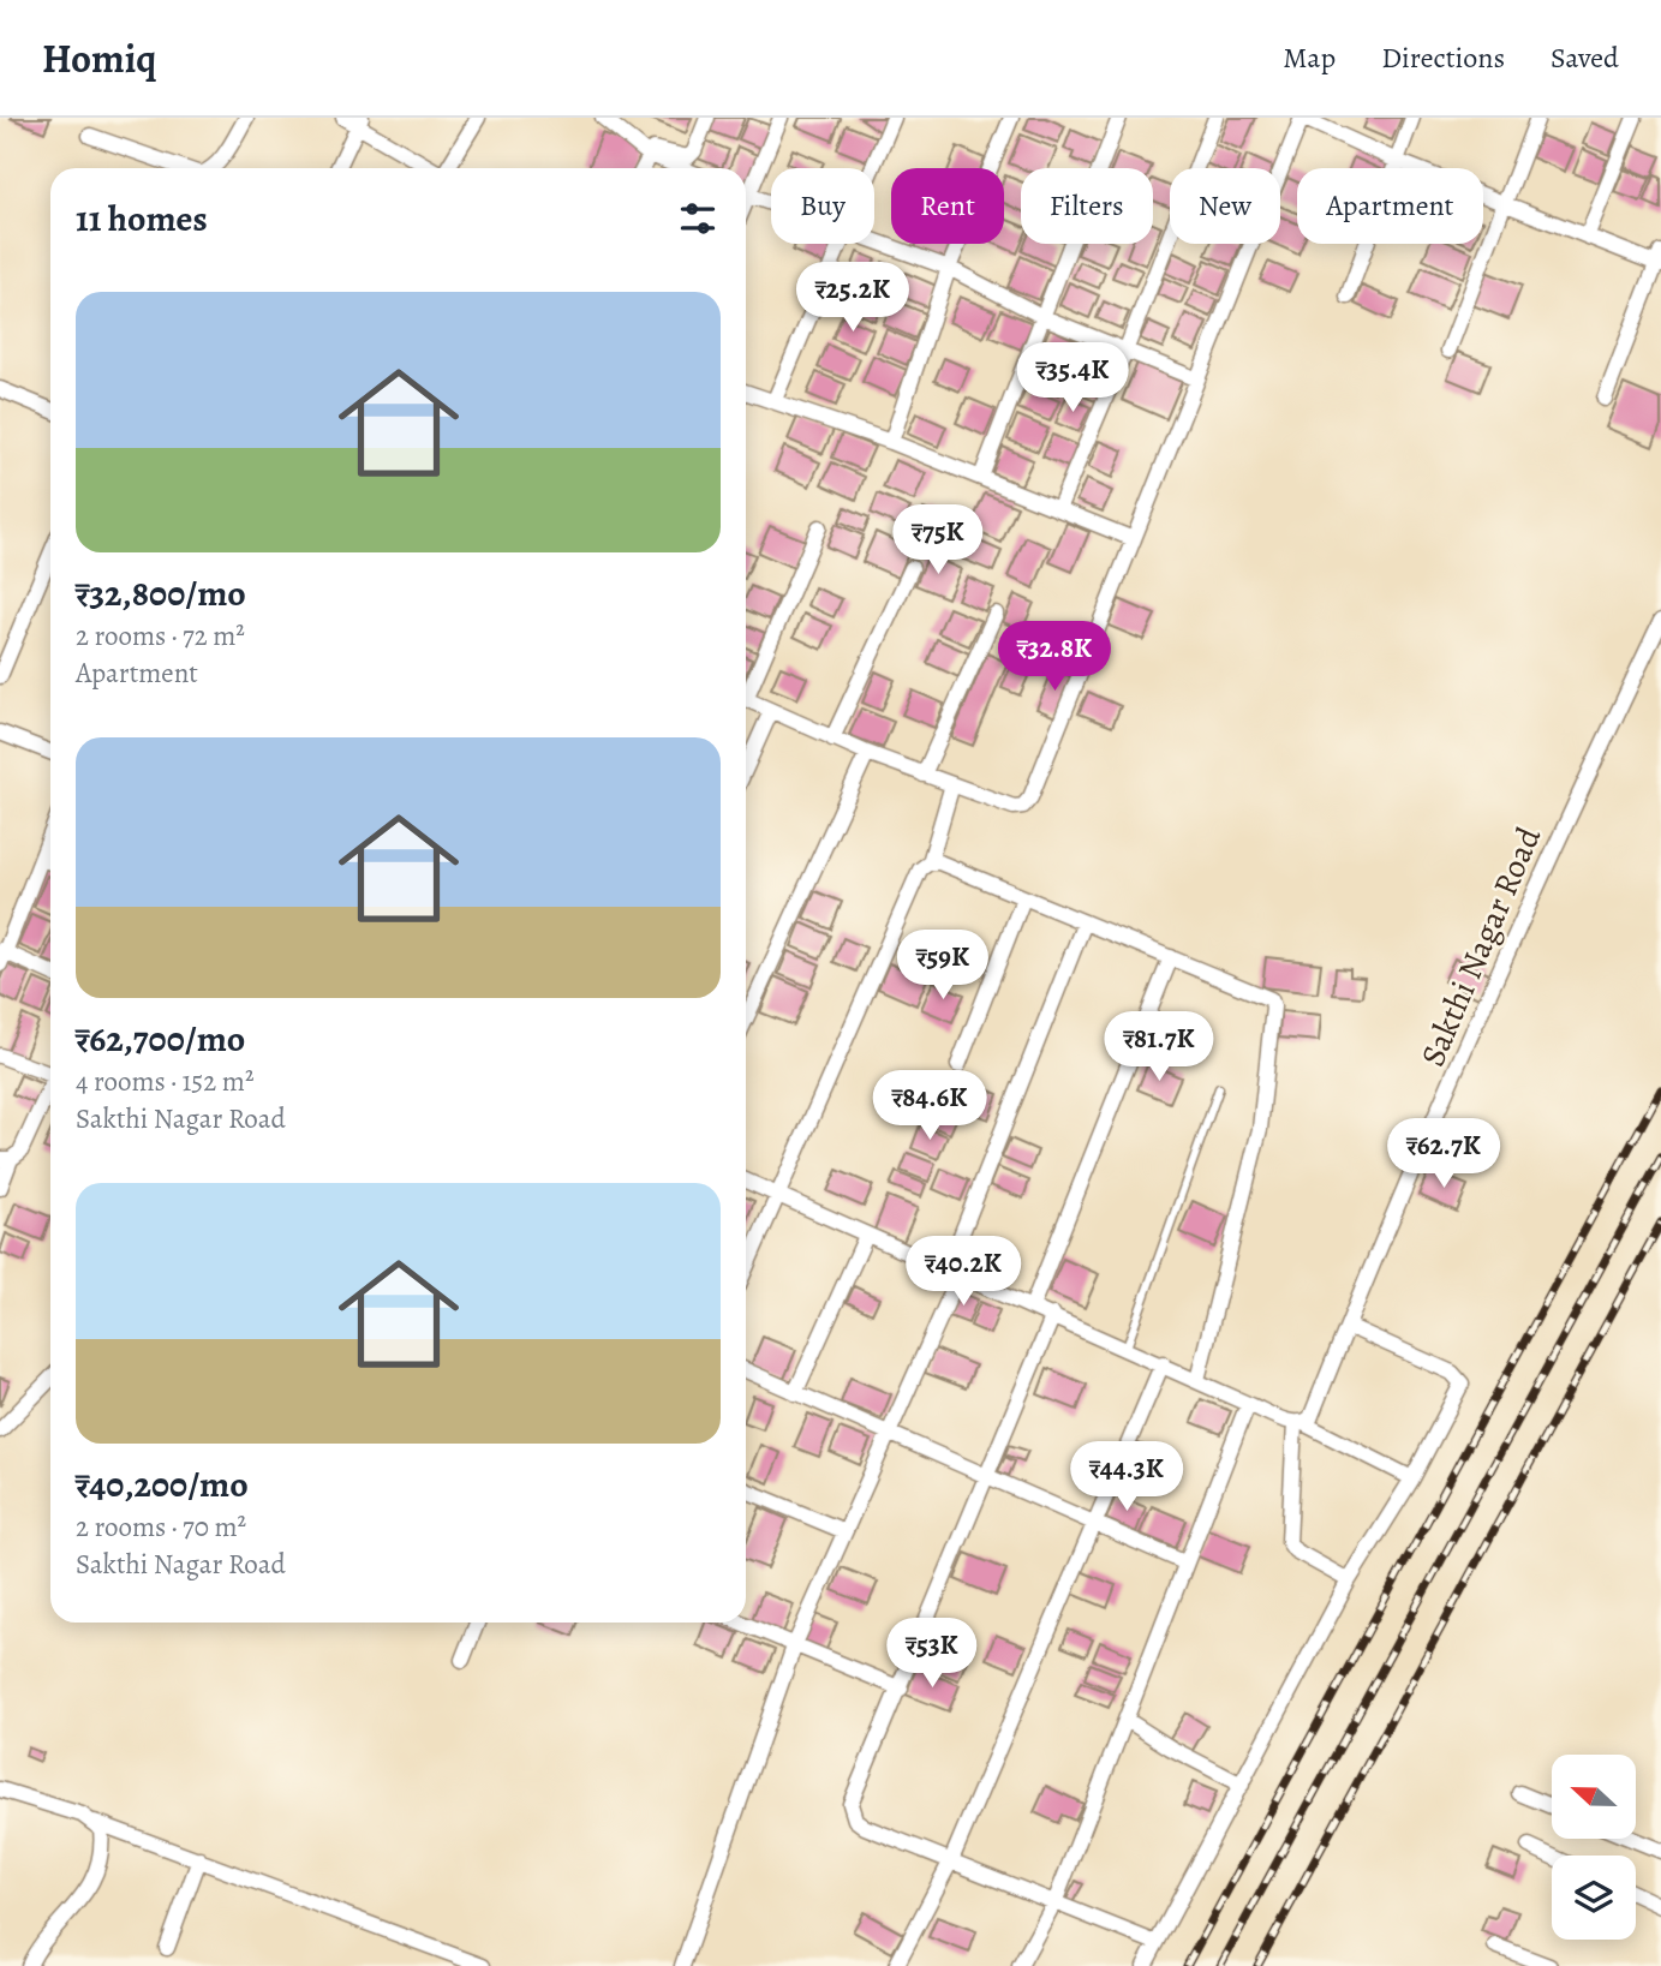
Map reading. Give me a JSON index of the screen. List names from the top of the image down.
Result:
{
  "streets": {
    "street": ["Sakthi Nagar Road"]
  },
  "north": "left",
  "page": {
    "header": "Homiq",
    "nav": ["Map", "Directions", "Saved"],
    "chip": [
      "Buy",
      "Rent",
      "Filters",
      "New",
      "Apartment"
    ],
    "heading": "11 homes",
    "price": [
      "₹25.2K",
      "₹35.4K",
      "₹75K",
      "₹32.8K",
      "₹59K",
      "₹81.7K",
      "₹84.6K",
      "₹62.7K",
      "₹40.2K",
      "₹44.3K",
      "₹53K"
    ],
    "list": [
      {
        "name": "₹32,800/mo",
        "note": "2 rooms · 72 m² · Apartment"
      },
      {
        "name": "₹62,700/mo",
        "note": "4 rooms · 152 m² · Sakthi Nagar Road"
      },
      {
        "name": "₹40,200/mo",
        "note": "2 rooms · 70 m² · Sakthi Nagar Road"
      }
    ]
  }
}
